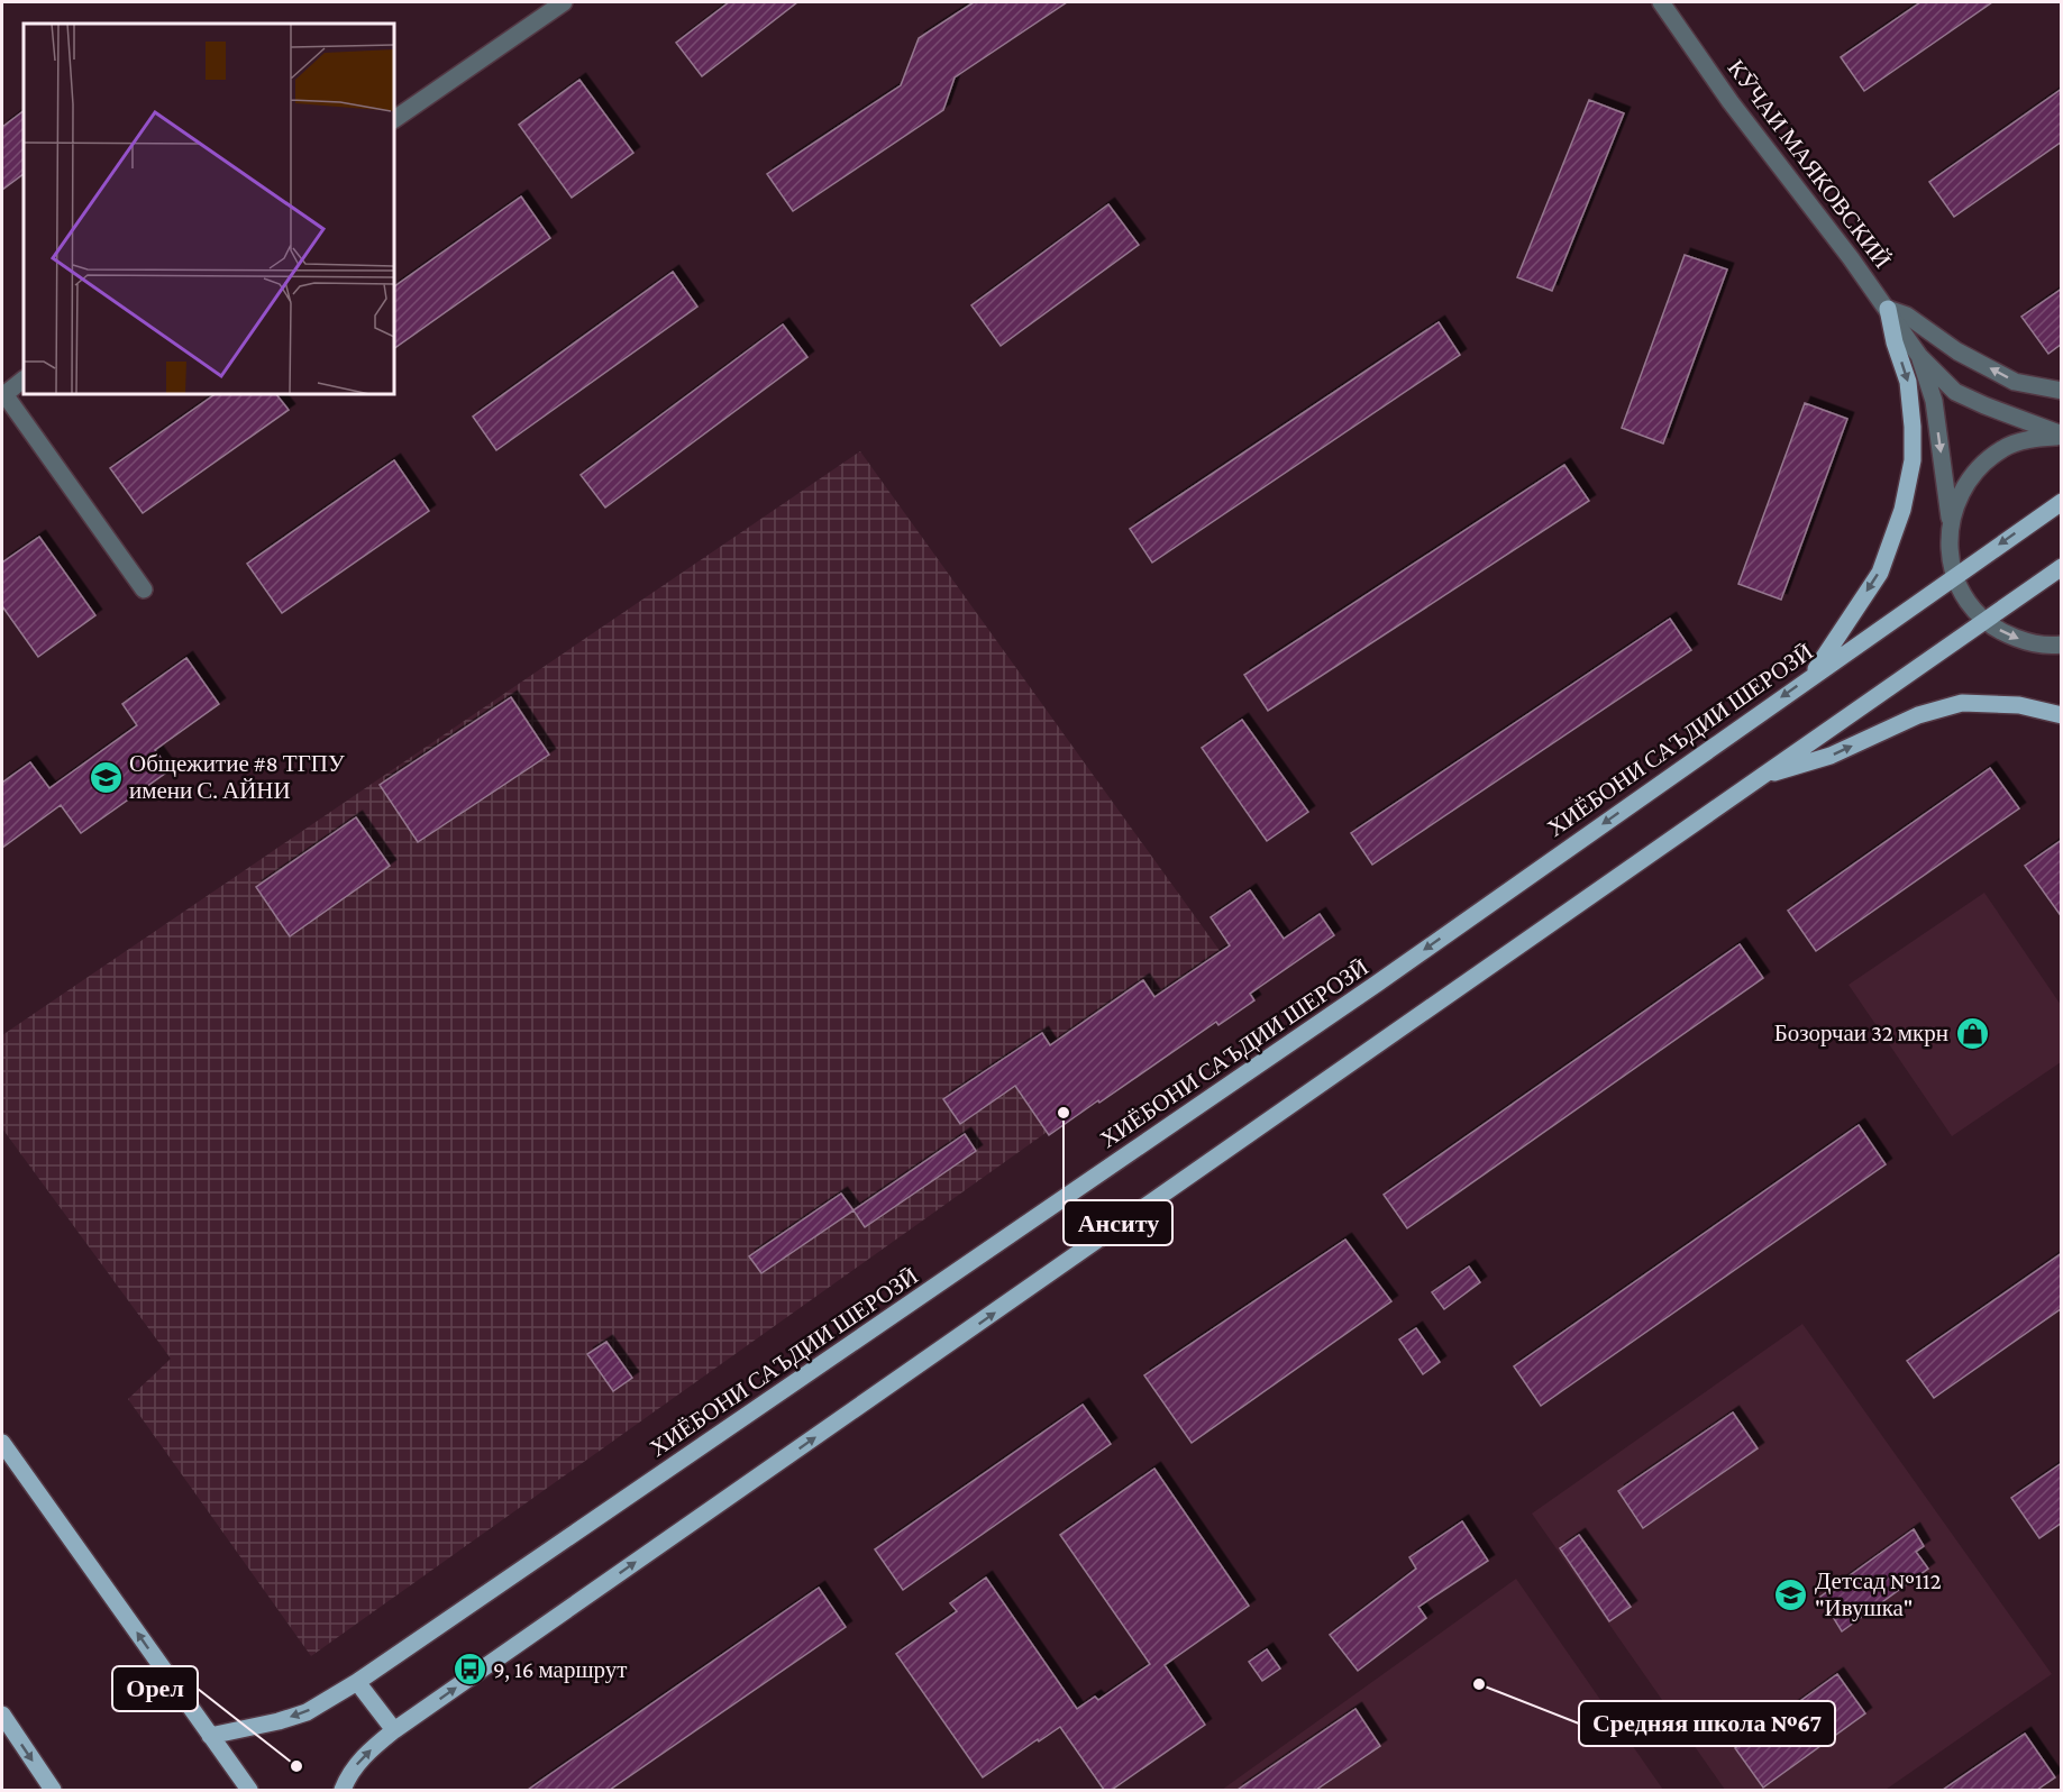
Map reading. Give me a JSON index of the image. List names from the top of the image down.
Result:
{
  "streets": {
    "main road": ["ХИЁБОНИ САЪДИИ ШЕРОЗӢ"],
    "street": ["КӮЧАИ МАЯКОВСКИЙ"]
  },
  "crossings": [
    ["КӮЧАИ МАЯКОВСКИЙ", "ХИЁБОНИ САЪДИИ ШЕРОЗӢ"]
  ],
  "places": {
    "school or university": ["Общежитие #8 ТГПУ имени С. АЙНИ", "Детсад №112 \"Ивушка\""],
    "shop": ["Бозорчаи 32 мкрн"],
    "other": ["Анситу", "Средняя школа №67", "Орел"],
    "bus stop": ["9, 16 маршрут"]
  }
}
